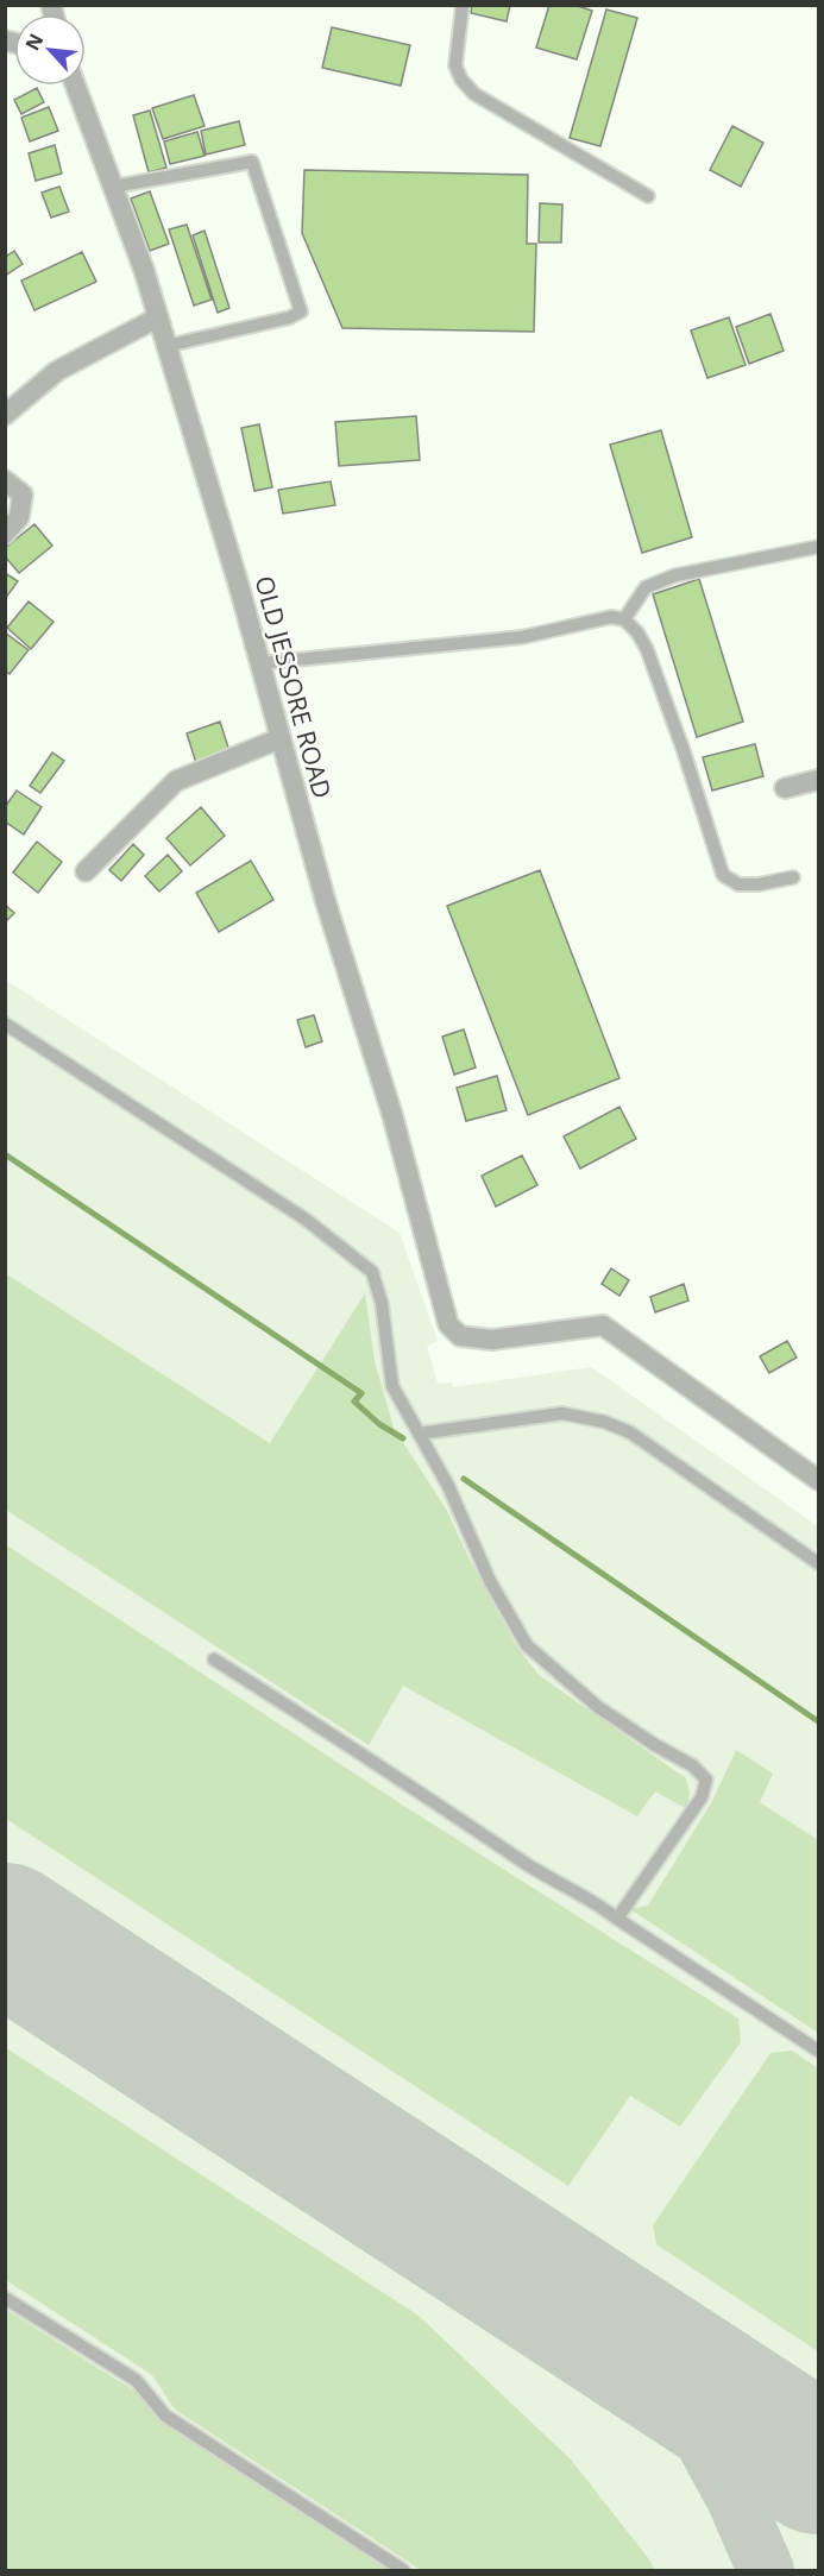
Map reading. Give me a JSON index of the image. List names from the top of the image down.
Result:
{
  "streets": {
    "street": ["OLD JESSORE ROAD"]
  },
  "north": "top left"
}
